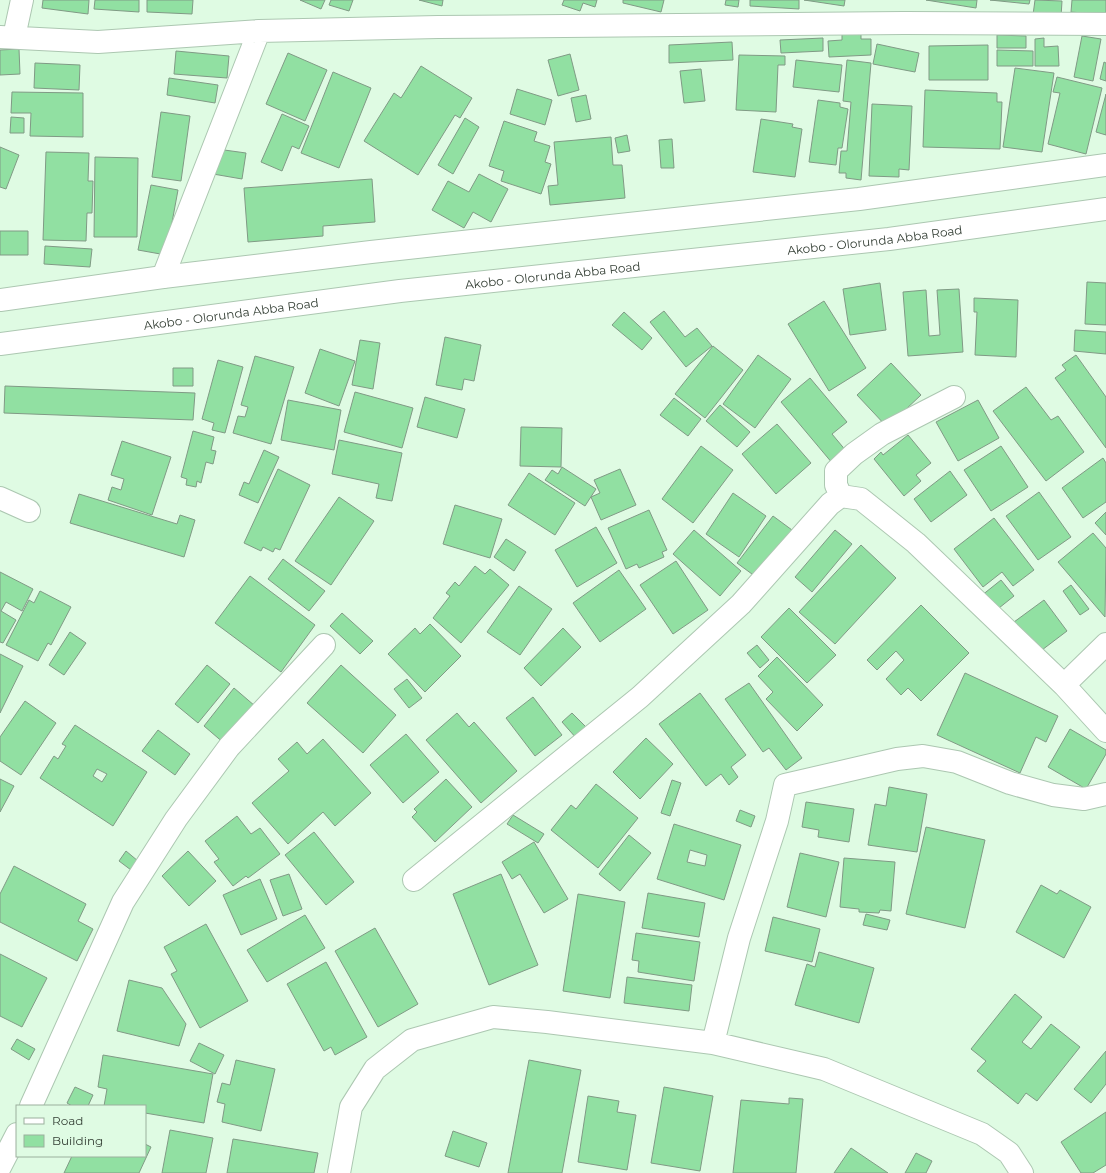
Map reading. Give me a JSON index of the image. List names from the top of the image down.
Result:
{
  "streets": {
    "street": ["Akobo - Olorunda Abba Road"]
  },
  "legend": ["Road", "Building"]
}
